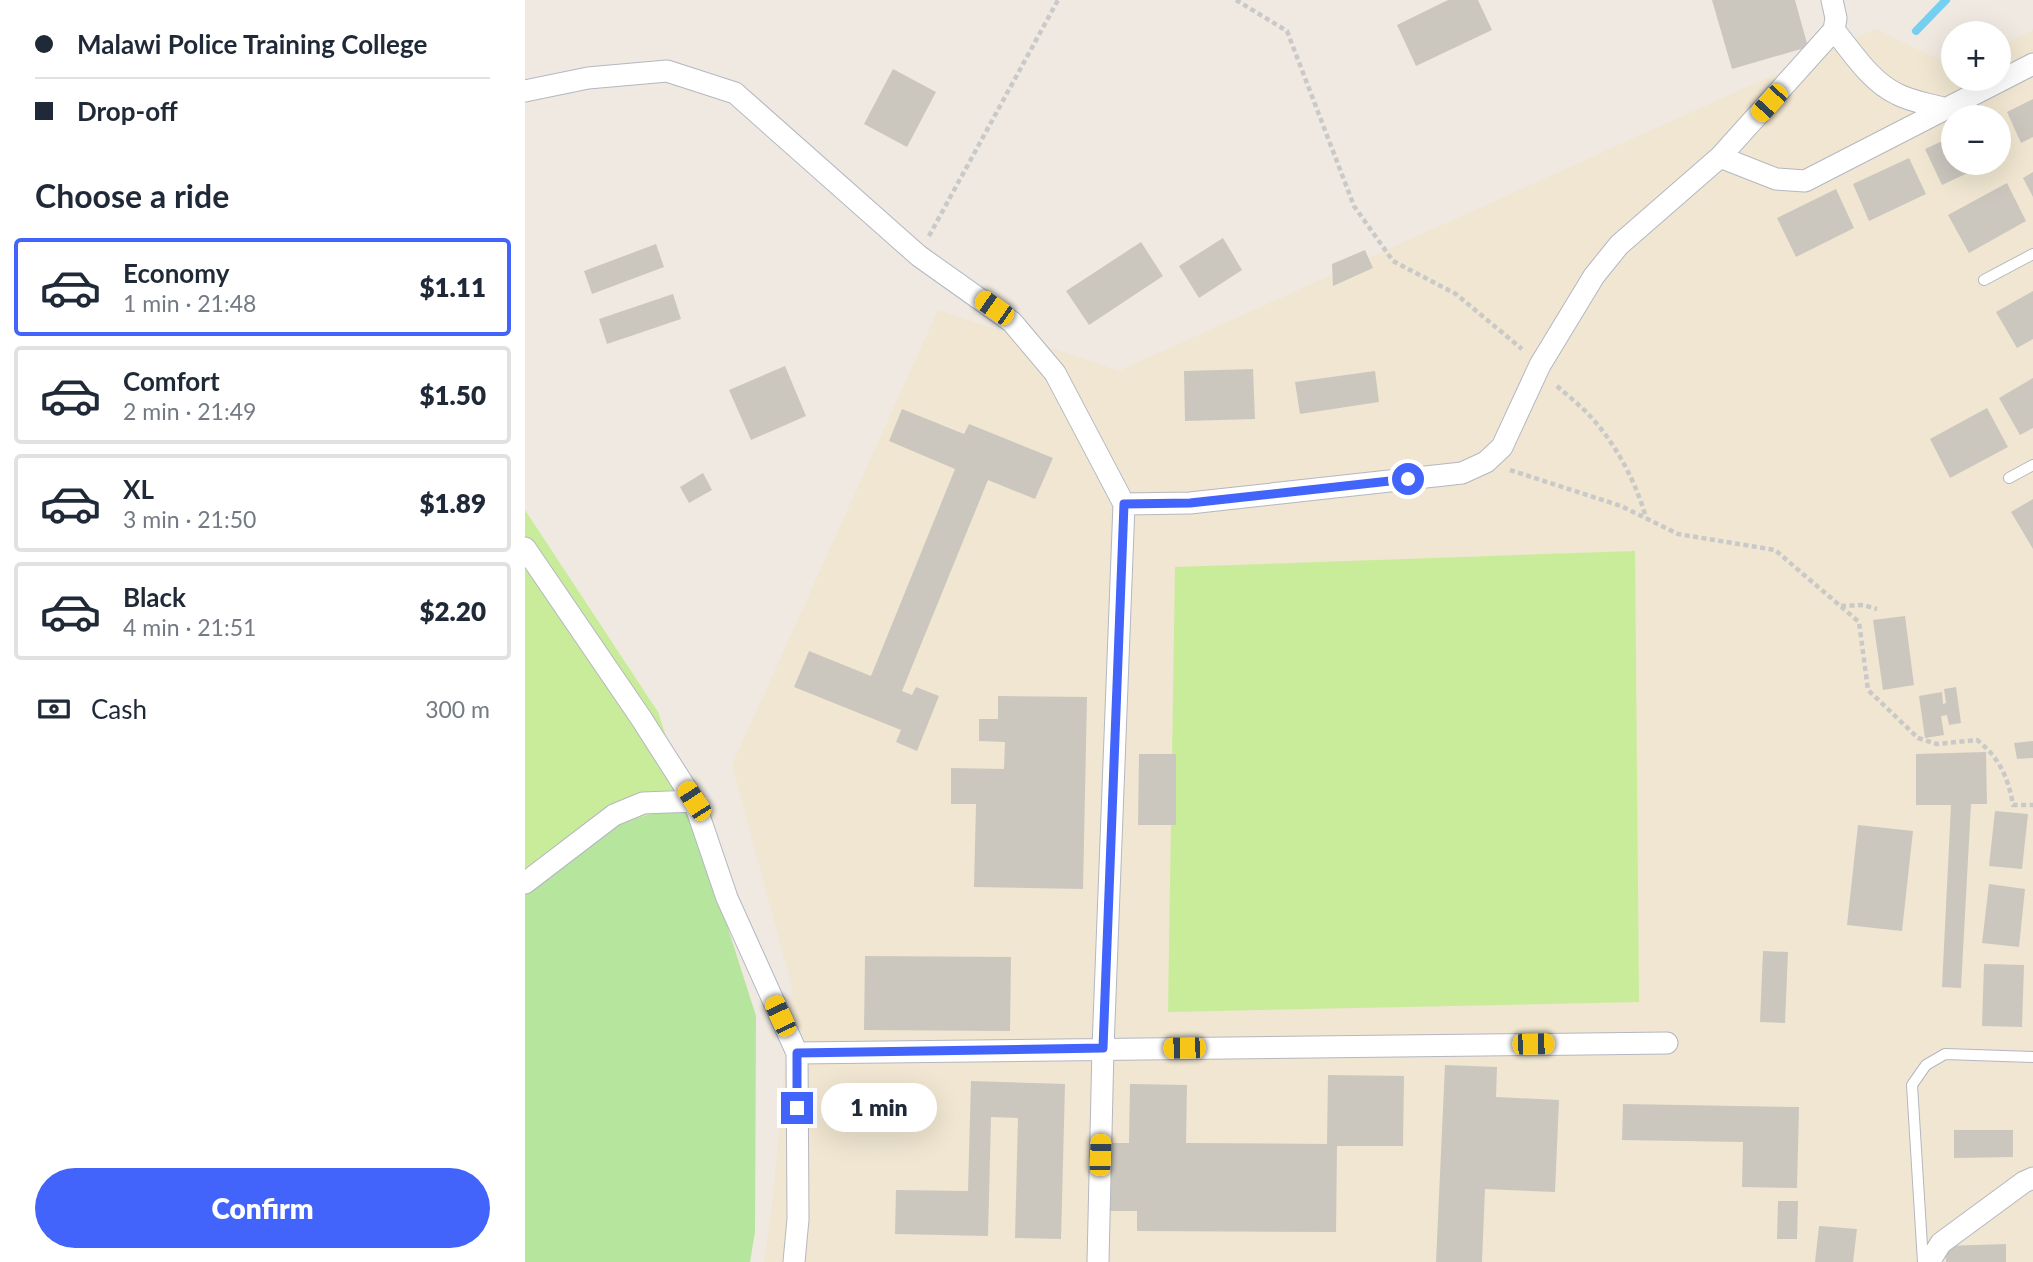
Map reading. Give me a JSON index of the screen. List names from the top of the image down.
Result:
{
  "page": {
    "banner": ["Malawi Police Training College", "Drop-off"],
    "map_buttons": ["+", "−"],
    "heading": "Choose a ride",
    "list": [
      {
        "name": "Economy",
        "note": "1 min · 21:48",
        "value": "$1.11"
      },
      {
        "name": "Comfort",
        "note": "2 min · 21:49",
        "value": "$1.50"
      },
      {
        "name": "XL",
        "note": "3 min · 21:50",
        "value": "$1.89"
      },
      {
        "name": "Black",
        "note": "4 min · 21:51",
        "value": "$2.20"
      }
    ],
    "pay": ["Cash", "300 m"],
    "bubble": "1 min",
    "buttons": "Confirm"
  }
}
